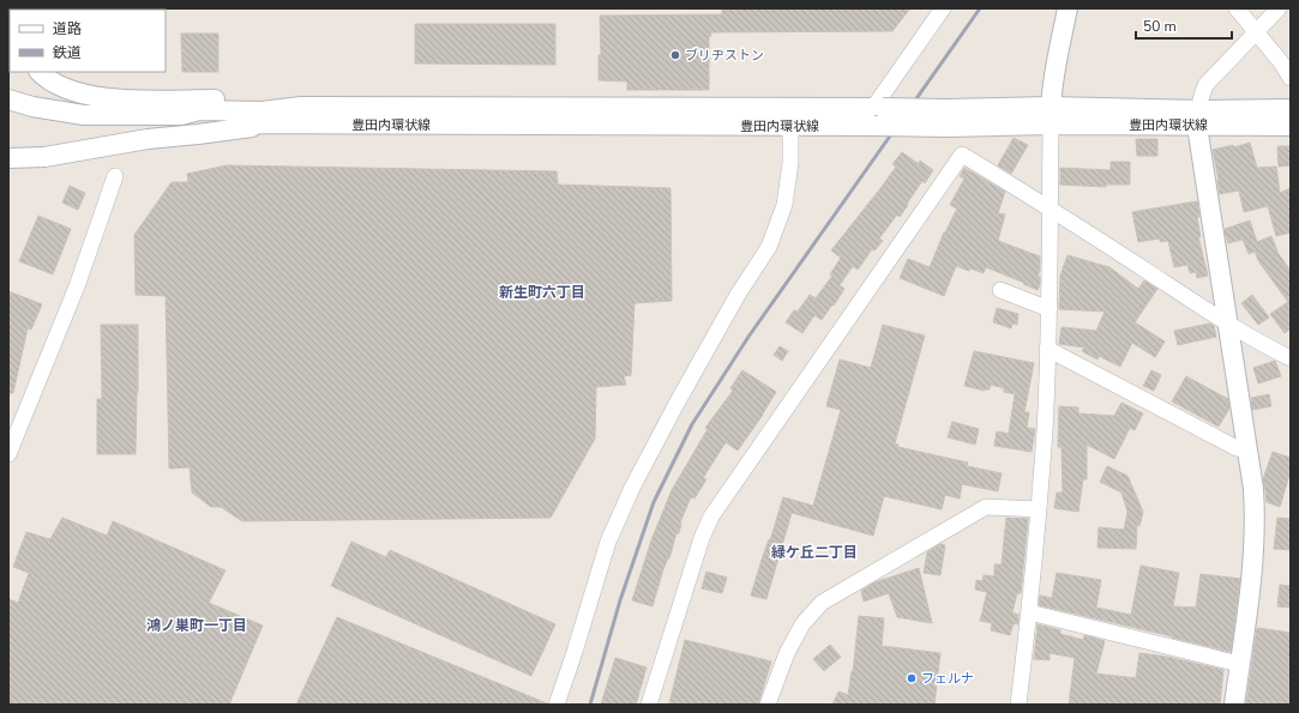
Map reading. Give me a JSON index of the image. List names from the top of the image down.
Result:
{
  "streets": {
    "street": ["豊田内環状線"]
  },
  "districts": ["新生町六丁目", "緑ケ丘二丁目", "鴻ノ巣町一丁目"],
  "places": ["ブリヂストン", "フェルナ"],
  "legend": ["道路", "鉄道"],
  "scale_bar": "50 m"
}
